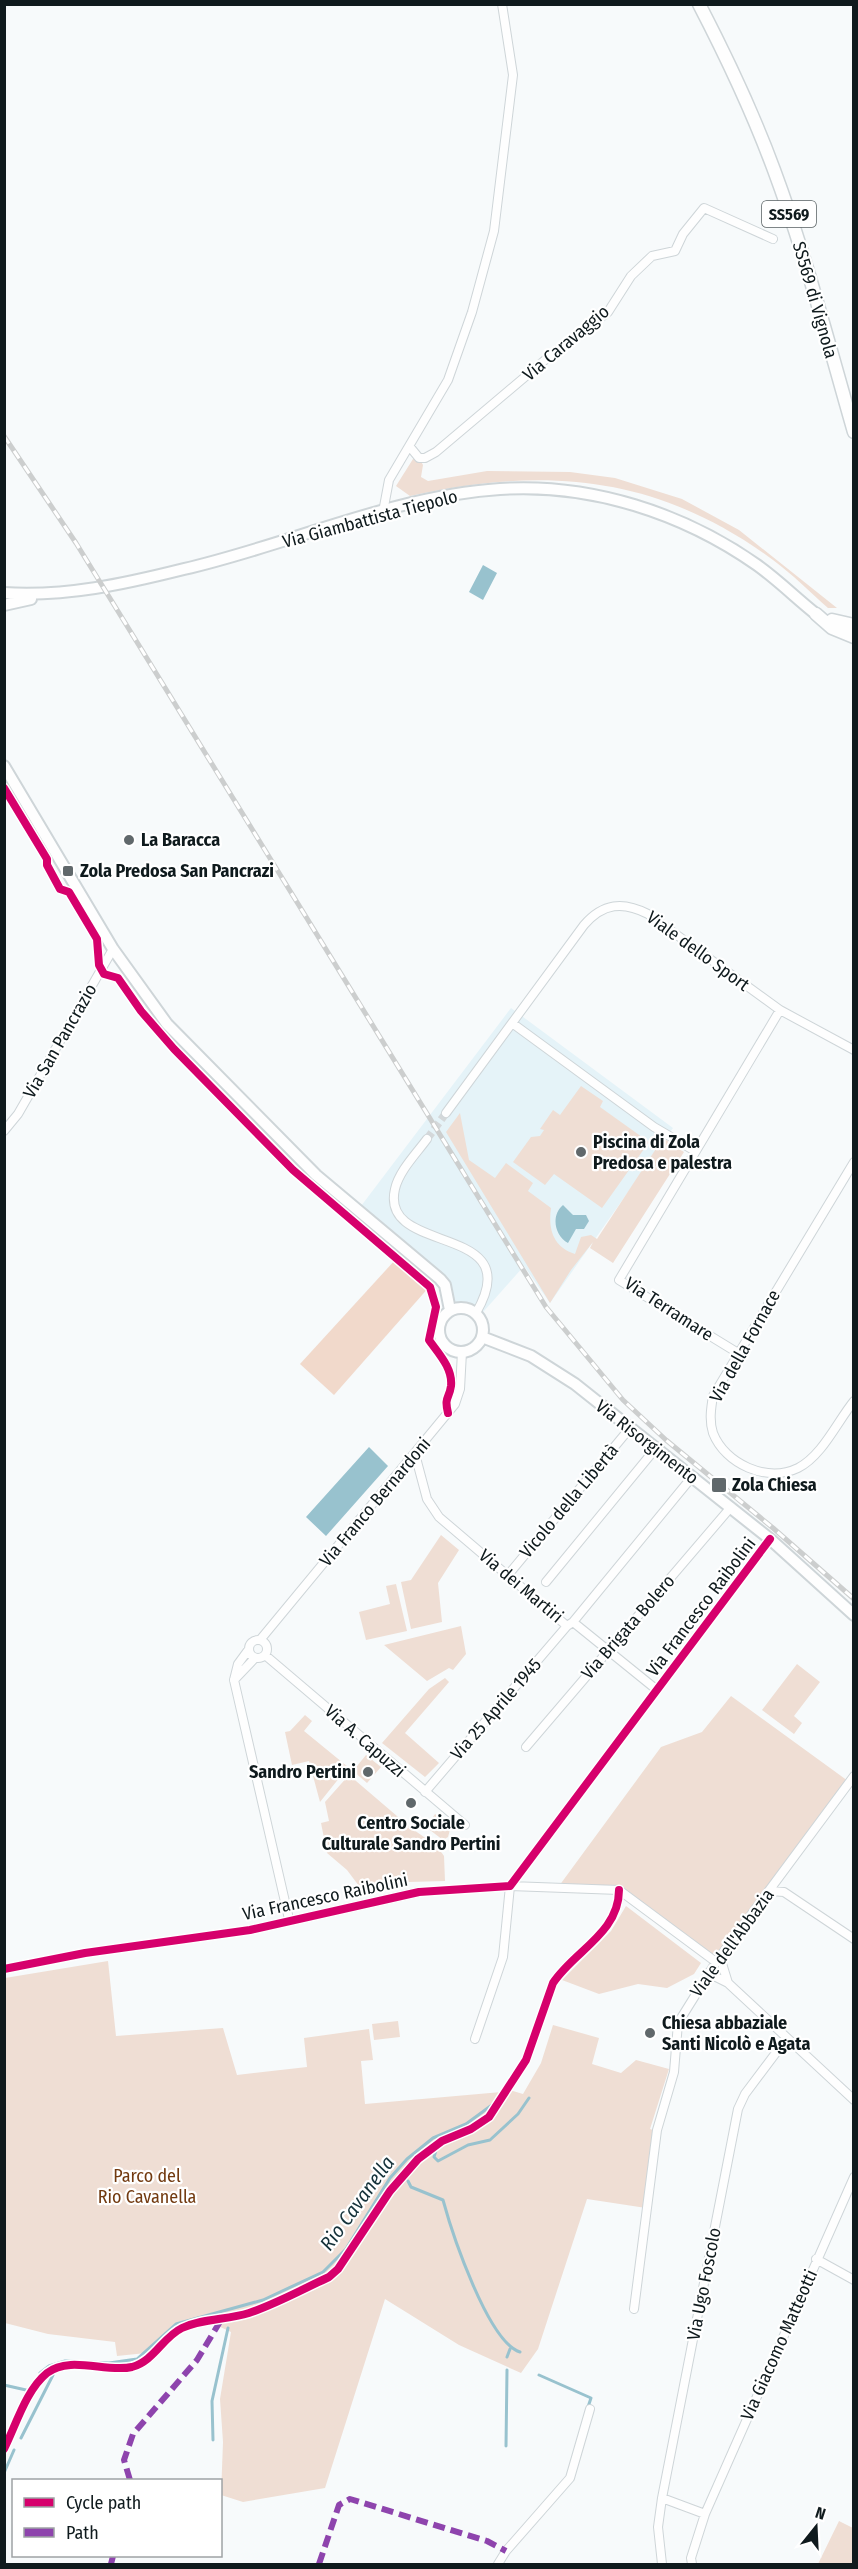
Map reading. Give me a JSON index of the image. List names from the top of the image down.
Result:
{
  "streets": {
    "highway": ["SS569", "SS569 di Vignola"],
    "main road": ["Via Giambattista Tiepolo", "Via Risorgimento"],
    "street": [
      "Via Caravaggio",
      "Viale dello Sport",
      "Via San Pancrazio",
      "Via Terramare",
      "Via della Fornace",
      "Vicolo della Libertà",
      "Via Franco Bernardoni",
      "Via dei Martiri",
      "Via Francesco Raibolini",
      "Via Brigata Bolero",
      "Via 25 Aprile 1945",
      "Via A. Capuzzi",
      "Viale dell'Abbazia",
      "Via Ugo Foscolo",
      "Via Giacomo Matteotti"
    ]
  },
  "crossings": [
    ["Viale dello Sport", "Via Terramare"],
    ["Via Terramare", "Via della Fornace"],
    ["Via Risorgimento", "Vicolo della Libertà"],
    ["Via Risorgimento", "Via Franco Bernardoni"],
    ["Via Risorgimento", "Via Francesco Raibolini"],
    ["Via Risorgimento", "Via Brigata Bolero"],
    ["Via Risorgimento", "Via 25 Aprile 1945"],
    ["Vicolo della Libertà", "Via dei Martiri"],
    ["Via Franco Bernardoni", "Via dei Martiri"],
    ["Via Franco Bernardoni", "Via A. Capuzzi"],
    ["Via dei Martiri", "Via Francesco Raibolini"],
    ["Via dei Martiri", "Via Brigata Bolero"],
    ["Via dei Martiri", "Via 25 Aprile 1945"],
    ["Via 25 Aprile 1945", "Via A. Capuzzi"]
  ],
  "water": ["Rio Cavanella"],
  "parks": ["Parco del Rio Cavanella"],
  "places": {
    "other": [
      "La Baracca",
      "Piscina di Zola Predosa e palestra",
      "Sandro Pertini",
      "Centro Sociale Culturale Sandro Pertini",
      "Chiesa abbaziale Santi Nicolò e Agata"
    ],
    "transit": ["Zola Predosa San Pancrazi", "Zola Chiesa"]
  },
  "legend": ["Cycle path", "Path"],
  "north": "top"
}
